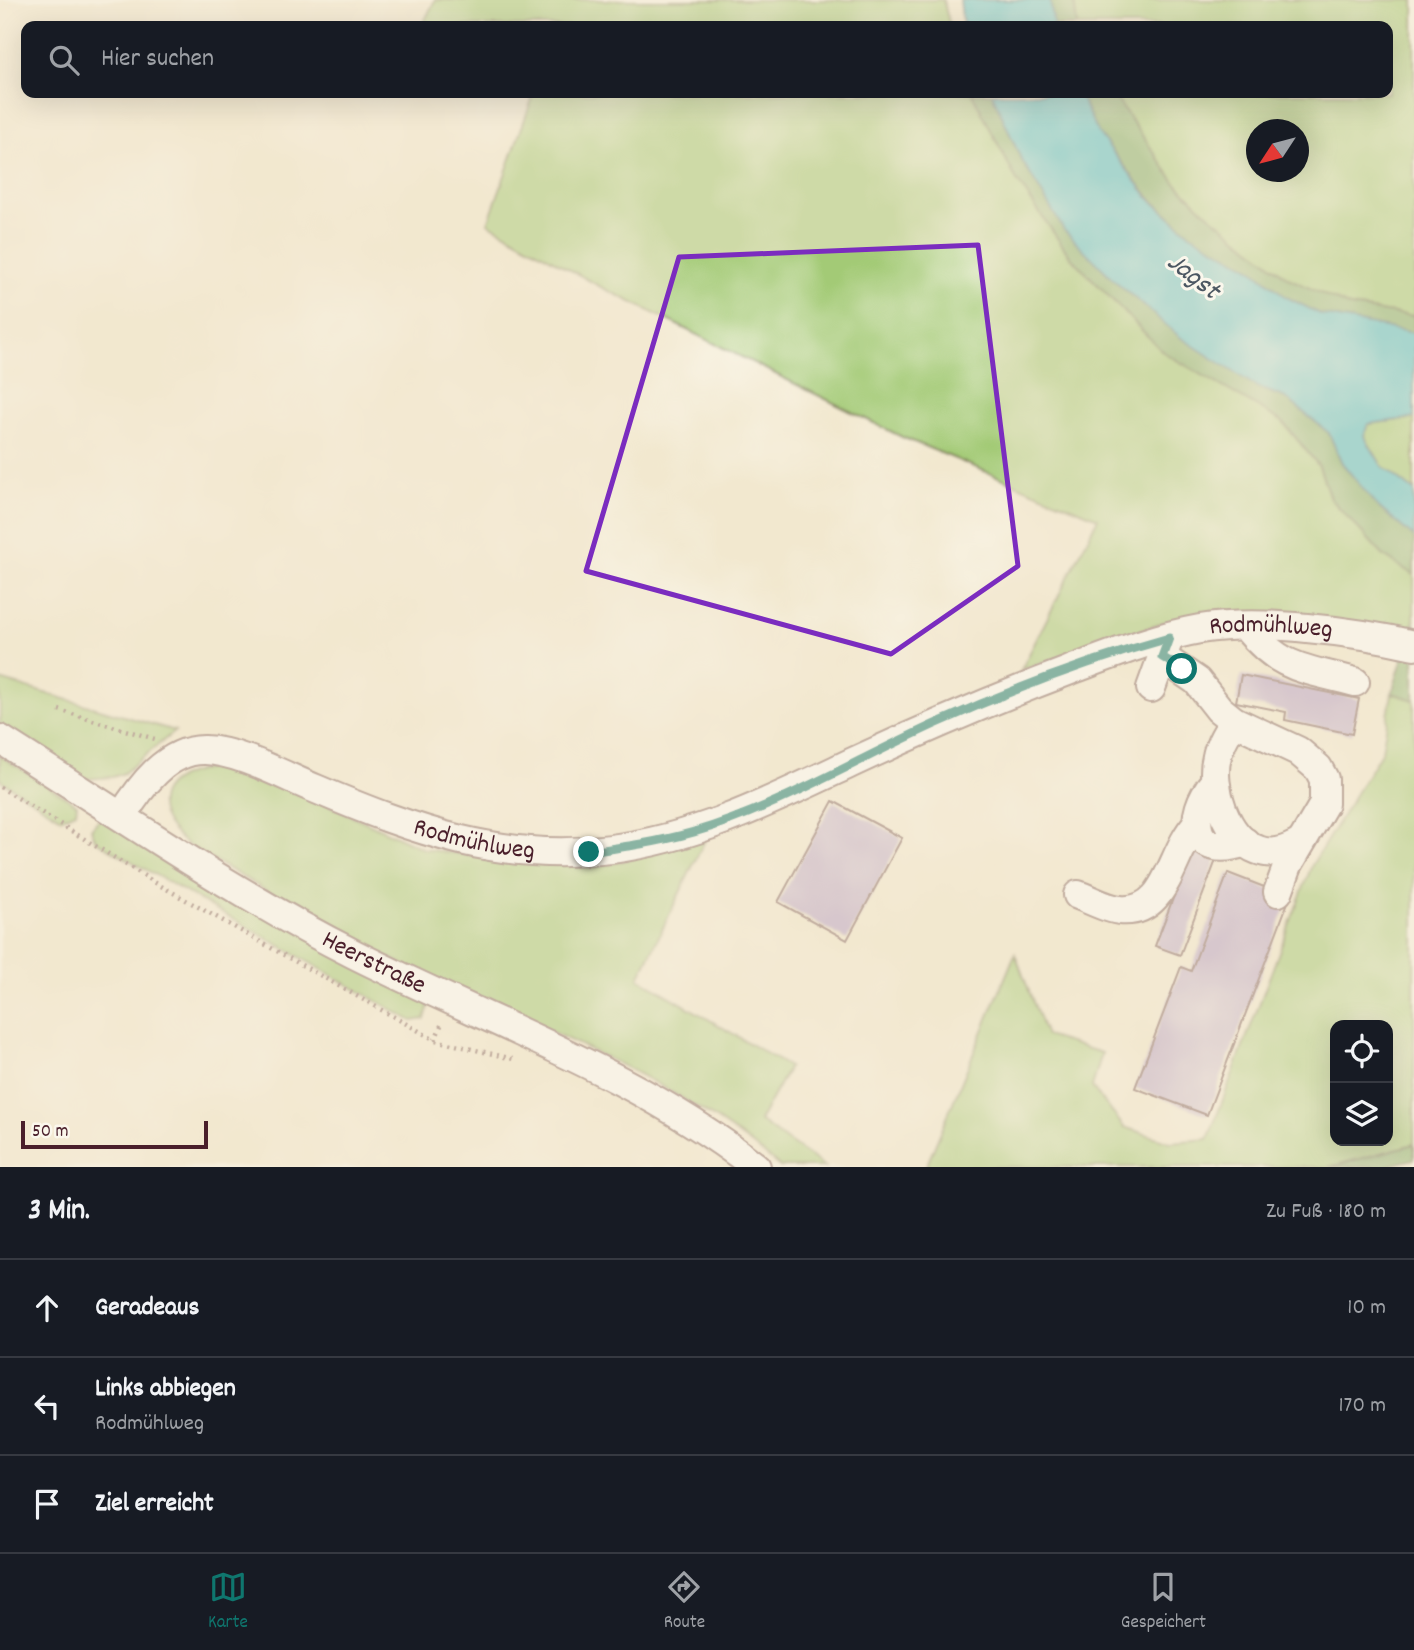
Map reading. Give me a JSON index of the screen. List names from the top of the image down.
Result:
{
  "streets": {
    "street": ["Rodmühlweg", "Heerstraße"]
  },
  "water": ["Jagst"],
  "scale_bar": "50 m",
  "north": "bottom left",
  "page": {
    "search": "Hier suchen",
    "scale": "50 m",
    "heading": ["3 Min.", "Zu Fuß · 180 m"],
    "list": [
      ["Geradeaus", "10 m"],
      ["Links abbiegen", "Rodmühlweg", "170 m"],
      "Ziel erreicht"
    ],
    "nav": ["Karte", "Route", "Gespeichert"]
  }
}
